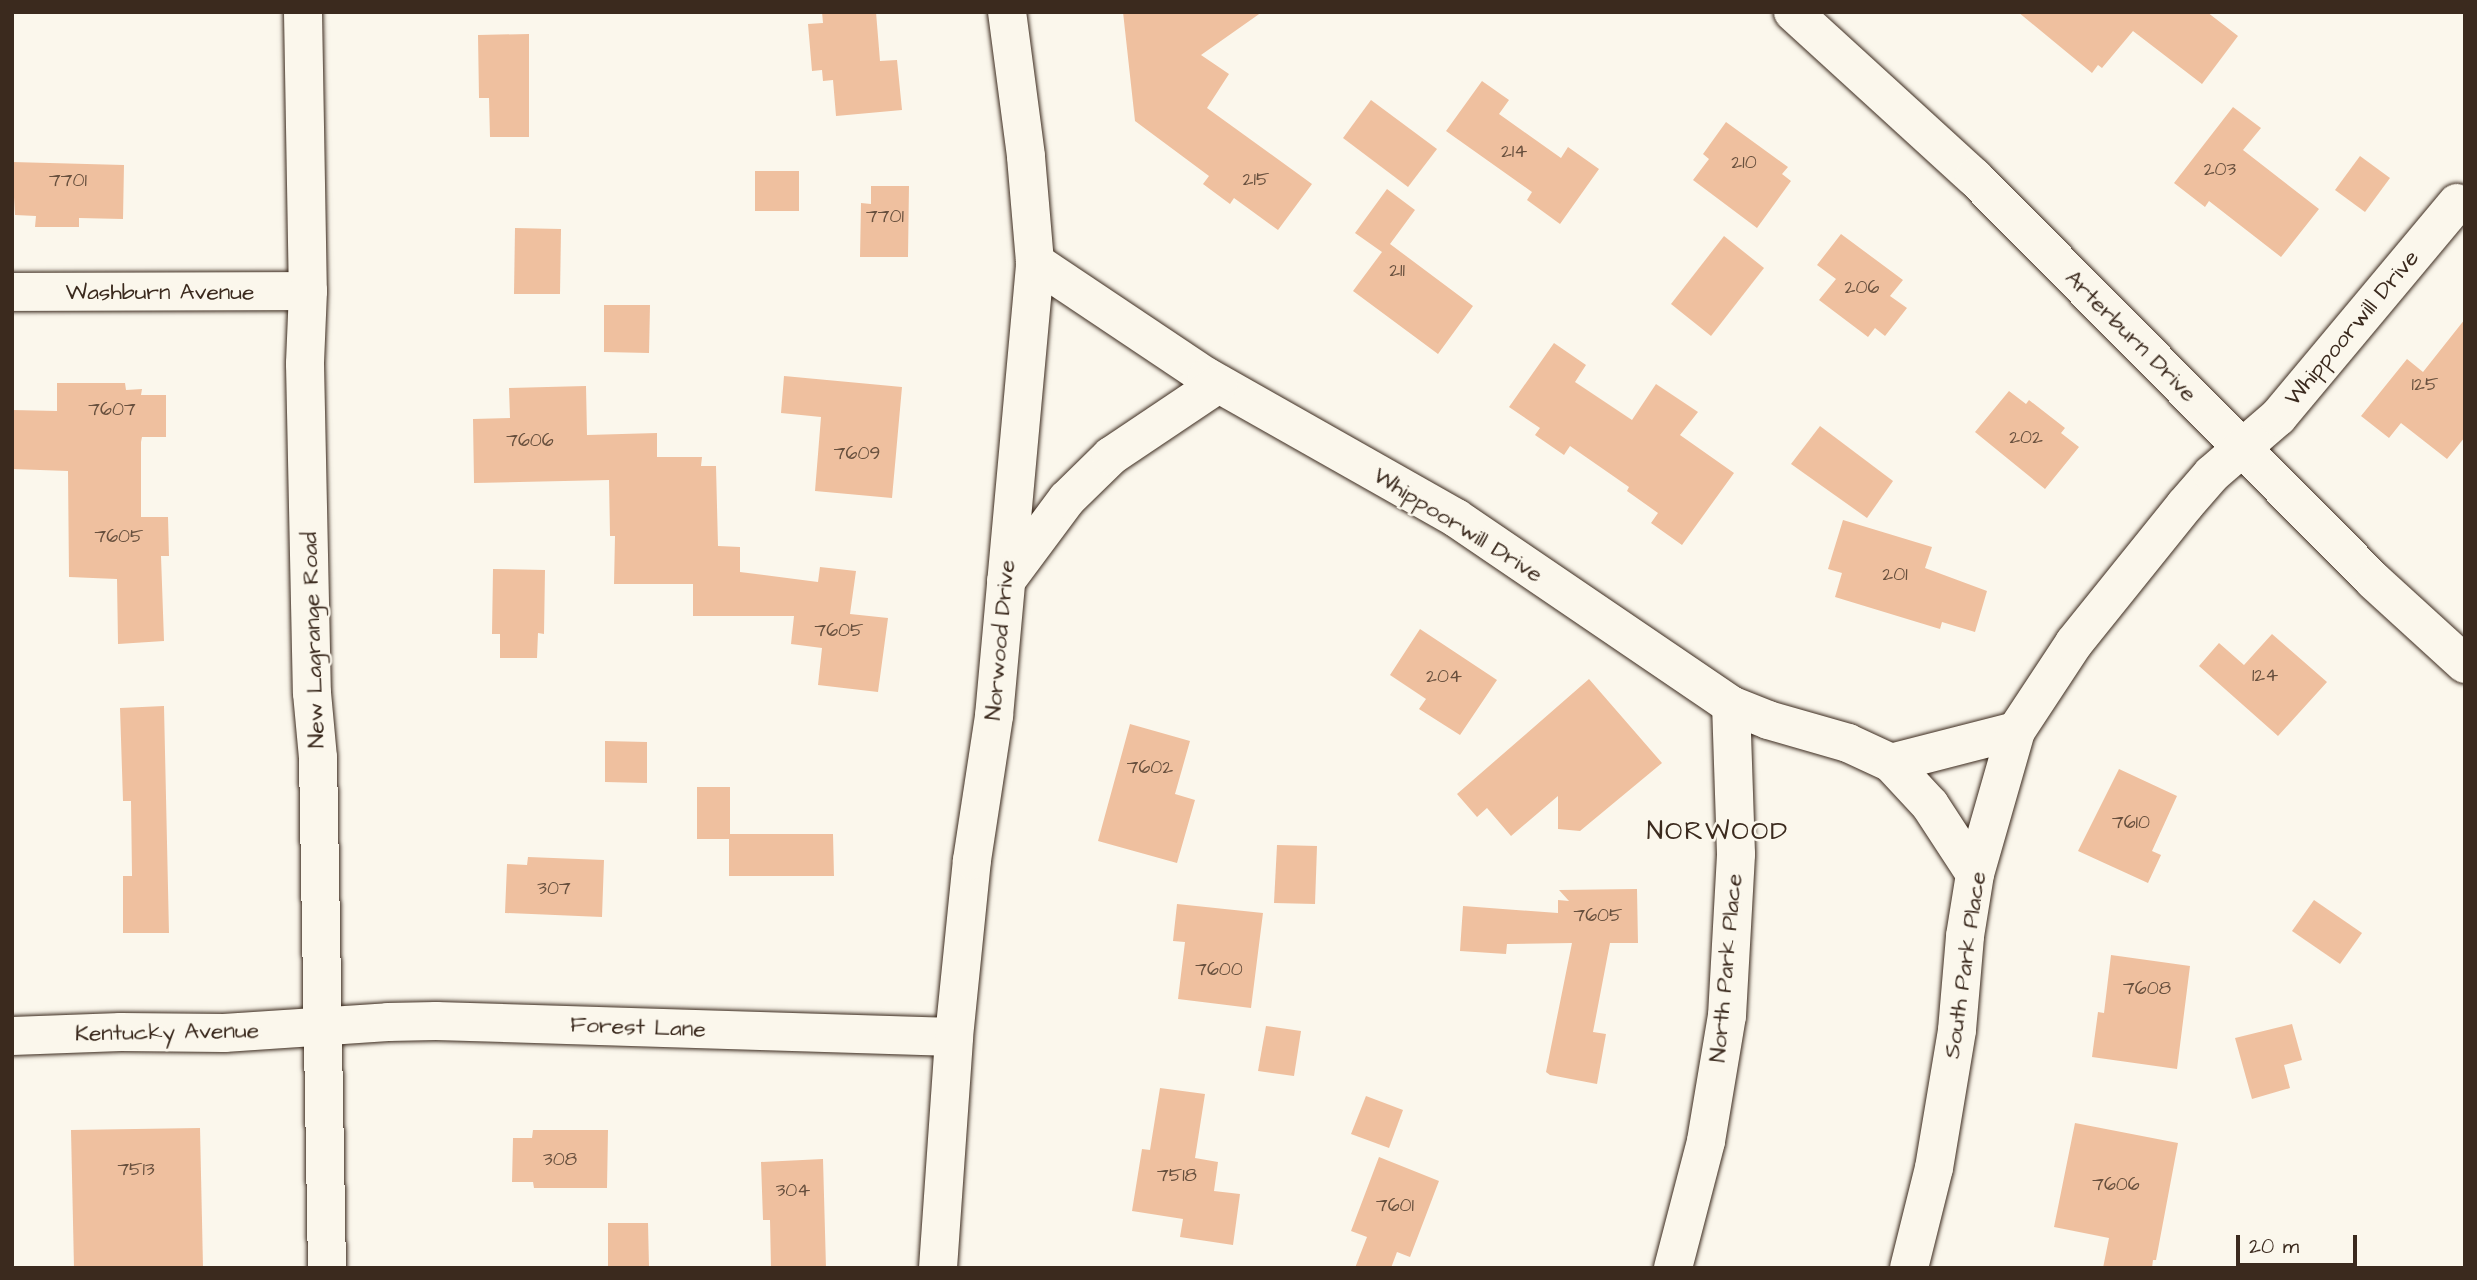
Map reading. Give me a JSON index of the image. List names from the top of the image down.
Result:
{
  "streets": {
    "street": [
      "Washburn Avenue",
      "Whippoorwill Drive",
      "Arterburn Drive",
      "New Lagrange Road",
      "Norwood Drive",
      "South Park Place",
      "North Park Place",
      "Forest Lane",
      "Kentucky Avenue"
    ]
  },
  "crossings": [
    ["Washburn Avenue", "New Lagrange Road"],
    ["Whippoorwill Drive", "Arterburn Drive"],
    ["Whippoorwill Drive", "Norwood Drive"],
    ["Whippoorwill Drive", "South Park Place"],
    ["Whippoorwill Drive", "North Park Place"],
    ["Arterburn Drive", "South Park Place"],
    ["New Lagrange Road", "Forest Lane"],
    ["New Lagrange Road", "Kentucky Avenue"],
    ["Norwood Drive", "Forest Lane"],
    ["Forest Lane", "Kentucky Avenue"]
  ],
  "districts": ["NORWOOD"],
  "house_numbers": [
    "214",
    "210",
    "203",
    "215",
    "7701",
    "7701",
    "211",
    "206",
    "125",
    "7607",
    "202",
    "7606",
    "7609",
    "7605",
    "201",
    "7605",
    "124",
    "204",
    "7602",
    "7610",
    "307",
    "7605",
    "7600",
    "7608",
    "308",
    "7513",
    "7518",
    "7606",
    "304",
    "7601"
  ],
  "scale_bar": "20 m"
}
